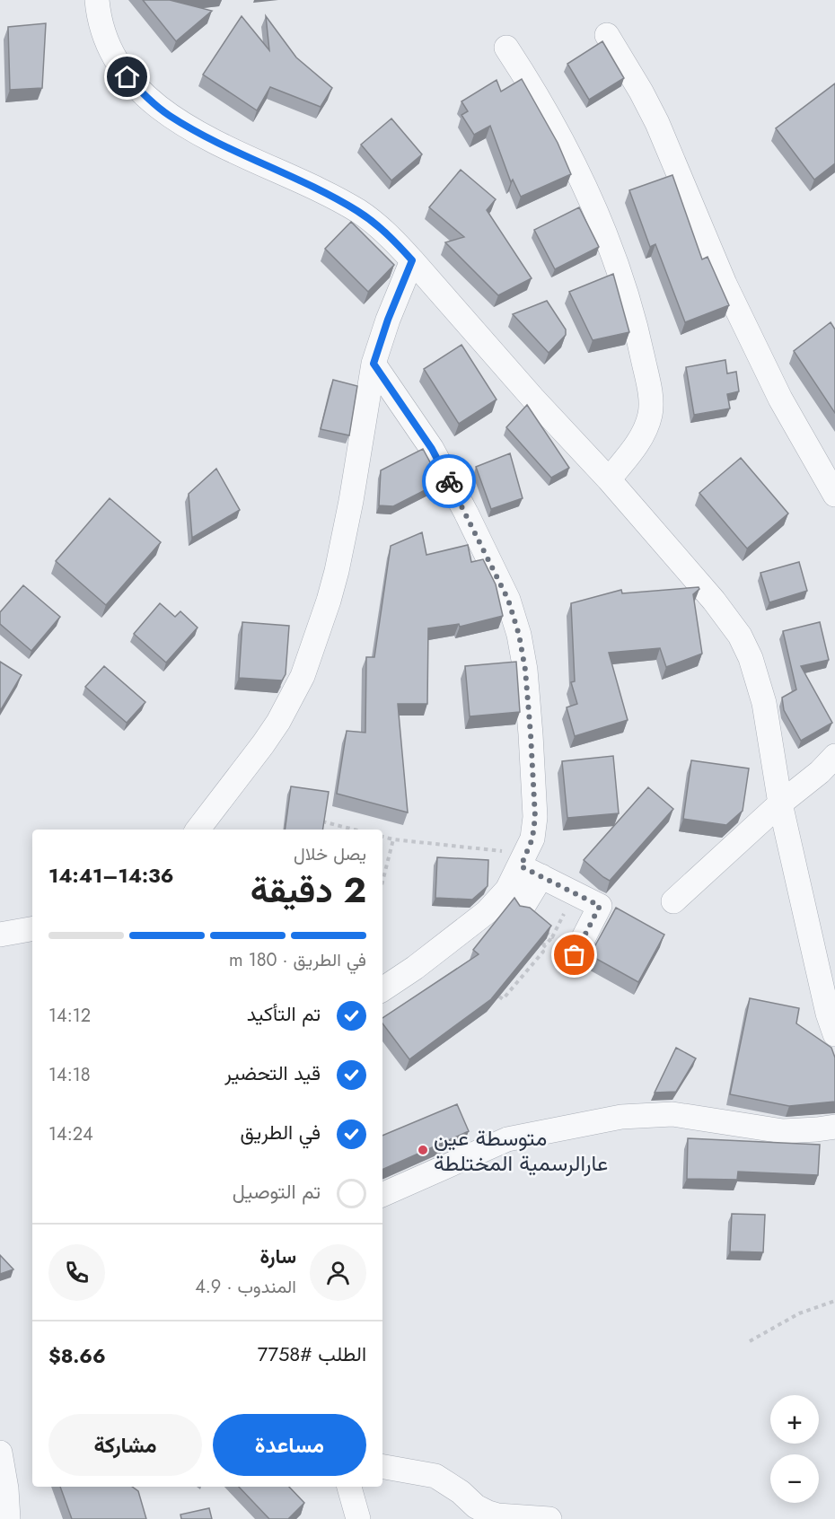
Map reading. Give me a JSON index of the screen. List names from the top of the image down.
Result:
{
  "places": ["متوسطة عين عارالرسمية المختلطة"],
  "page": {
    "heading": ["2 دقيقة", "يصل خلال", "14:36–14:41"],
    "panel": [
      "سارة",
      "المندوب · 4.9",
      "الطلب #7758",
      "$8.66"
    ],
    "bar": "في الطريق · 180 m",
    "list": [
      ["تم التأكيد", "14:12"],
      ["قيد التحضير", "14:18"],
      ["في الطريق", "14:24"],
      "تم التوصيل"
    ],
    "map_buttons": ["+", "−"],
    "buttons": ["مساعدة", "مشاركة"]
  }
}
